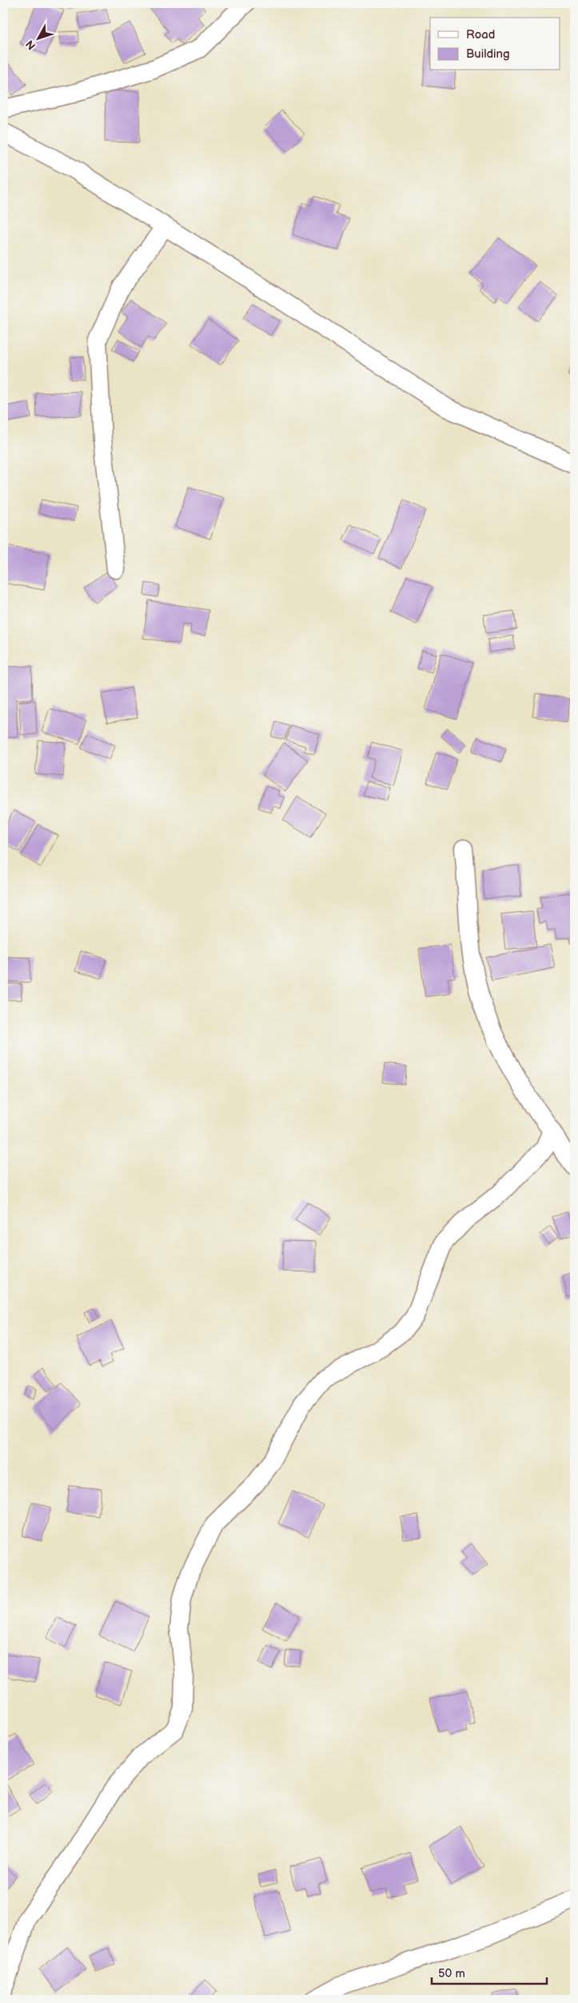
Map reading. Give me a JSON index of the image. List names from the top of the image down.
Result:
{
  "legend": ["Road", "Building"],
  "scale_bar": "50 m",
  "north": "bottom left"
}
